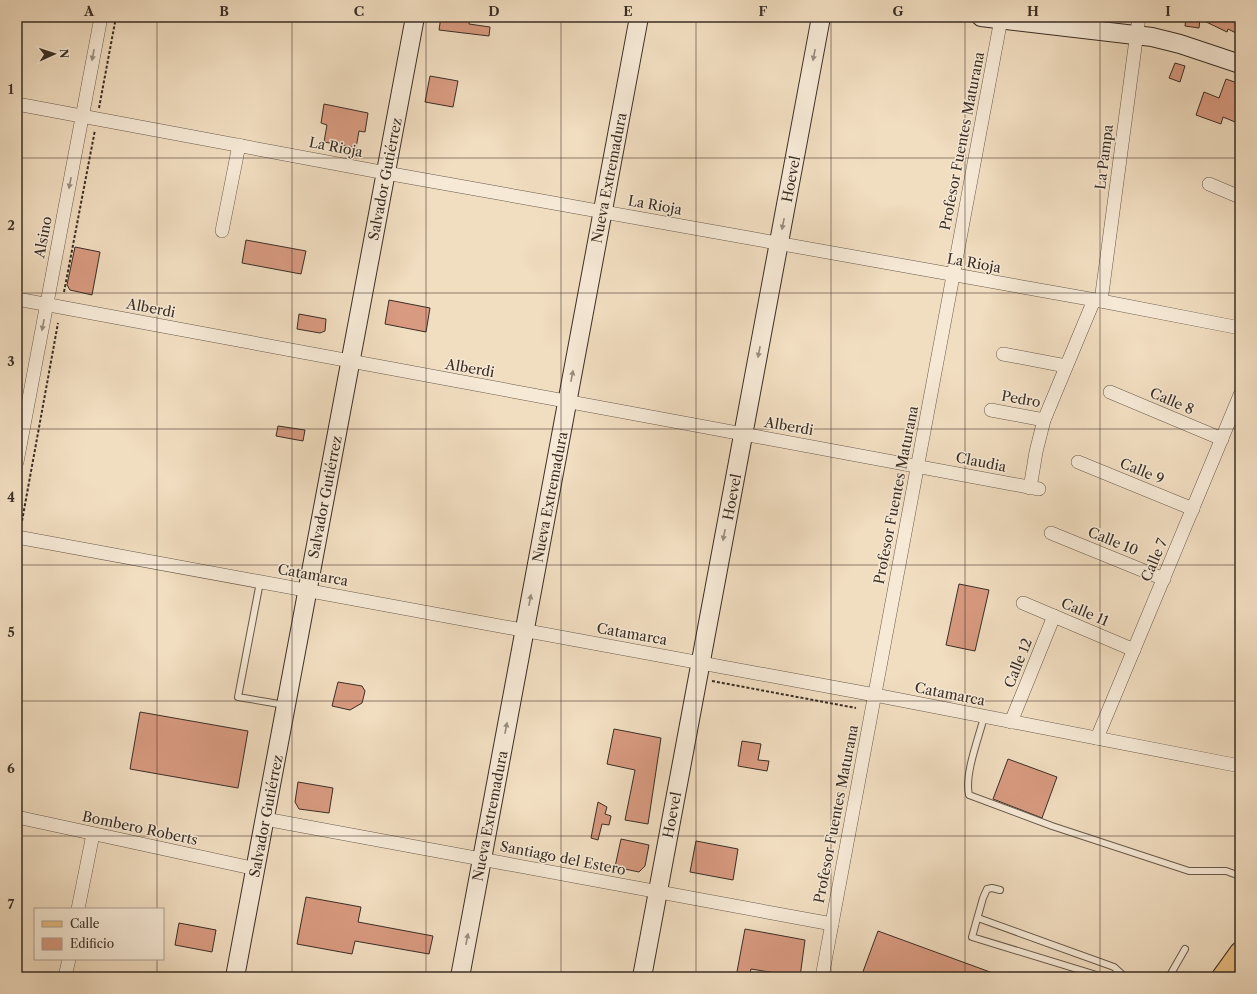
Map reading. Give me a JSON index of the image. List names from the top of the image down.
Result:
{
  "streets": {
    "street": [
      "Profesor Fuentes Maturana",
      "La Rioja",
      "La Pampa",
      "Nueva Extremadura",
      "Salvador Gutiérrez",
      "Hoevel",
      "Alsino",
      "Alberdi",
      "Pedro",
      "Calle 8",
      "Claudia",
      "Calle 9",
      "Calle 10",
      "Calle 7",
      "Catamarca",
      "Calle 11",
      "Calle 12",
      "Bombero Roberts",
      "Santiago del Estero"
    ]
  },
  "crossings": [
    ["Profesor Fuentes Maturana", "La Rioja"],
    ["Profesor Fuentes Maturana", "Alberdi"],
    ["Profesor Fuentes Maturana", "Claudia"],
    ["Profesor Fuentes Maturana", "Catamarca"],
    ["Profesor Fuentes Maturana", "Santiago del Estero"],
    ["La Rioja", "La Pampa"],
    ["La Rioja", "Nueva Extremadura"],
    ["La Rioja", "Salvador Gutiérrez"],
    ["La Rioja", "Hoevel"],
    ["La Rioja", "Alsino"],
    ["La Pampa", "Pedro"],
    ["La Pampa", "Claudia"],
    ["Nueva Extremadura", "Alberdi"],
    ["Nueva Extremadura", "Catamarca"],
    ["Nueva Extremadura", "Santiago del Estero"],
    ["Salvador Gutiérrez", "Alberdi"],
    ["Salvador Gutiérrez", "Catamarca"],
    ["Salvador Gutiérrez", "Bombero Roberts"],
    ["Salvador Gutiérrez", "Santiago del Estero"],
    ["Hoevel", "Alberdi"],
    ["Hoevel", "Catamarca"],
    ["Hoevel", "Santiago del Estero"],
    ["Alsino", "Alberdi"],
    ["Alberdi", "Claudia"],
    ["Calle 8", "Calle 7"],
    ["Calle 9", "Calle 7"],
    ["Calle 10", "Calle 7"],
    ["Calle 7", "Catamarca"],
    ["Calle 7", "Calle 11"],
    ["Catamarca", "Calle 12"],
    ["Calle 11", "Calle 12"]
  ],
  "one_way": ["Nueva Extremadura", "Hoevel", "Alsino"],
  "legend": ["Calle", "Edificio"],
  "north": "right",
  "grid": {
    "columns": [
      "A",
      "B",
      "C",
      "D",
      "E",
      "F",
      "G",
      "H",
      "I"
    ],
    "rows": [
      "1",
      "2",
      "3",
      "4",
      "5",
      "6",
      "7"
    ]
  }
}
